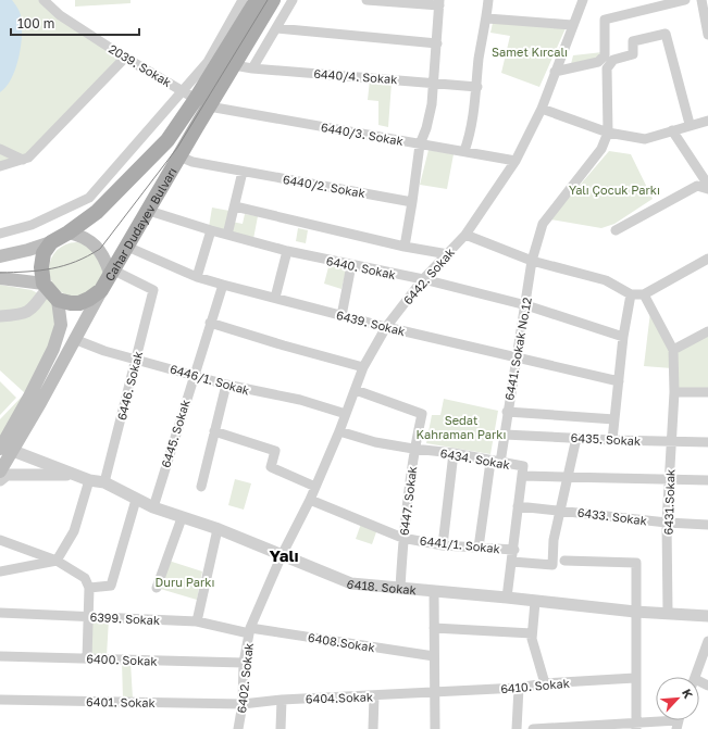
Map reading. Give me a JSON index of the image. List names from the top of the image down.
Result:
{
  "streets": {
    "main road": ["Cahar Dudayev Bulvarı"],
    "street": [
      "2039. Sokak",
      "6440/4. Sokak",
      "6440/3. Sokak",
      "6440/2. Sokak",
      "6440. Sokak",
      "6442. Sokak",
      "6439. Sokak",
      "6441. Sokak No.12",
      "6446/1. Sokak",
      "6446. Sokak",
      "6445. Sokak",
      "6435. Sokak",
      "6434. Sokak",
      "6447. Sokak",
      "6431.Sokak",
      "6433. Sokak",
      "6441/1. Sokak",
      "6418. Sokak",
      "6399. Sokak",
      "6408.Sokak",
      "6400. Sokak",
      "6402. Sokak",
      "6410. Sokak",
      "6404.Sokak",
      "6401. Sokak"
    ]
  },
  "crossings": [
    ["2039. Sokak", "6440/3. Sokak"],
    ["2039. Sokak", "Cahar Dudayev Bulvarı"],
    ["6440/4. Sokak", "Cahar Dudayev Bulvarı"],
    ["6440/3. Sokak", "Cahar Dudayev Bulvarı"],
    ["6440/3. Sokak", "6442. Sokak"],
    ["6440/2. Sokak", "Cahar Dudayev Bulvarı"],
    ["Cahar Dudayev Bulvarı", "6440. Sokak"],
    ["Cahar Dudayev Bulvarı", "6439. Sokak"],
    ["Cahar Dudayev Bulvarı", "6446/1. Sokak"],
    ["Cahar Dudayev Bulvarı", "6446. Sokak"],
    ["Cahar Dudayev Bulvarı", "6418. Sokak"],
    ["6440. Sokak", "6442. Sokak"],
    ["6440. Sokak", "6441. Sokak No.12"],
    ["6442. Sokak", "6439. Sokak"],
    ["6442. Sokak", "6446/1. Sokak"],
    ["6442. Sokak", "6434. Sokak"],
    ["6442. Sokak", "6447. Sokak"],
    ["6442. Sokak", "6441/1. Sokak"],
    ["6442. Sokak", "6418. Sokak"],
    ["6442. Sokak", "6402. Sokak"],
    ["6439. Sokak", "6441. Sokak No.12"],
    ["6439. Sokak", "6445. Sokak"],
    ["6441. Sokak No.12", "6435. Sokak"],
    ["6441. Sokak No.12", "6434. Sokak"],
    ["6441. Sokak No.12", "6441/1. Sokak"],
    ["6446/1. Sokak", "6446. Sokak"],
    ["6446/1. Sokak", "6445. Sokak"],
    ["6446. Sokak", "6418. Sokak"],
    ["6445. Sokak", "6418. Sokak"],
    ["6435. Sokak", "6431.Sokak"],
    ["6434. Sokak", "6447. Sokak"],
    ["6434. Sokak", "6431.Sokak"],
    ["6447. Sokak", "6441/1. Sokak"],
    ["6447. Sokak", "6418. Sokak"],
    ["6431.Sokak", "6433. Sokak"],
    ["6431.Sokak", "6418. Sokak"],
    ["6418. Sokak", "6402. Sokak"],
    ["6399. Sokak", "6408.Sokak"],
    ["6399. Sokak", "6402. Sokak"],
    ["6408.Sokak", "6402. Sokak"],
    ["6400. Sokak", "6402. Sokak"],
    ["6402. Sokak", "6404.Sokak"],
    ["6402. Sokak", "6401. Sokak"],
    ["6410. Sokak", "6404.Sokak"],
    ["6404.Sokak", "6401. Sokak"]
  ],
  "districts": ["Yalı"],
  "parks": [
    "Samet Kırcalı",
    "Yalı Çocuk Parkı",
    "Sedat Kahraman Parkı",
    "Duru Parkı"
  ],
  "scale_bar": "100 m",
  "north": "top right"
}
